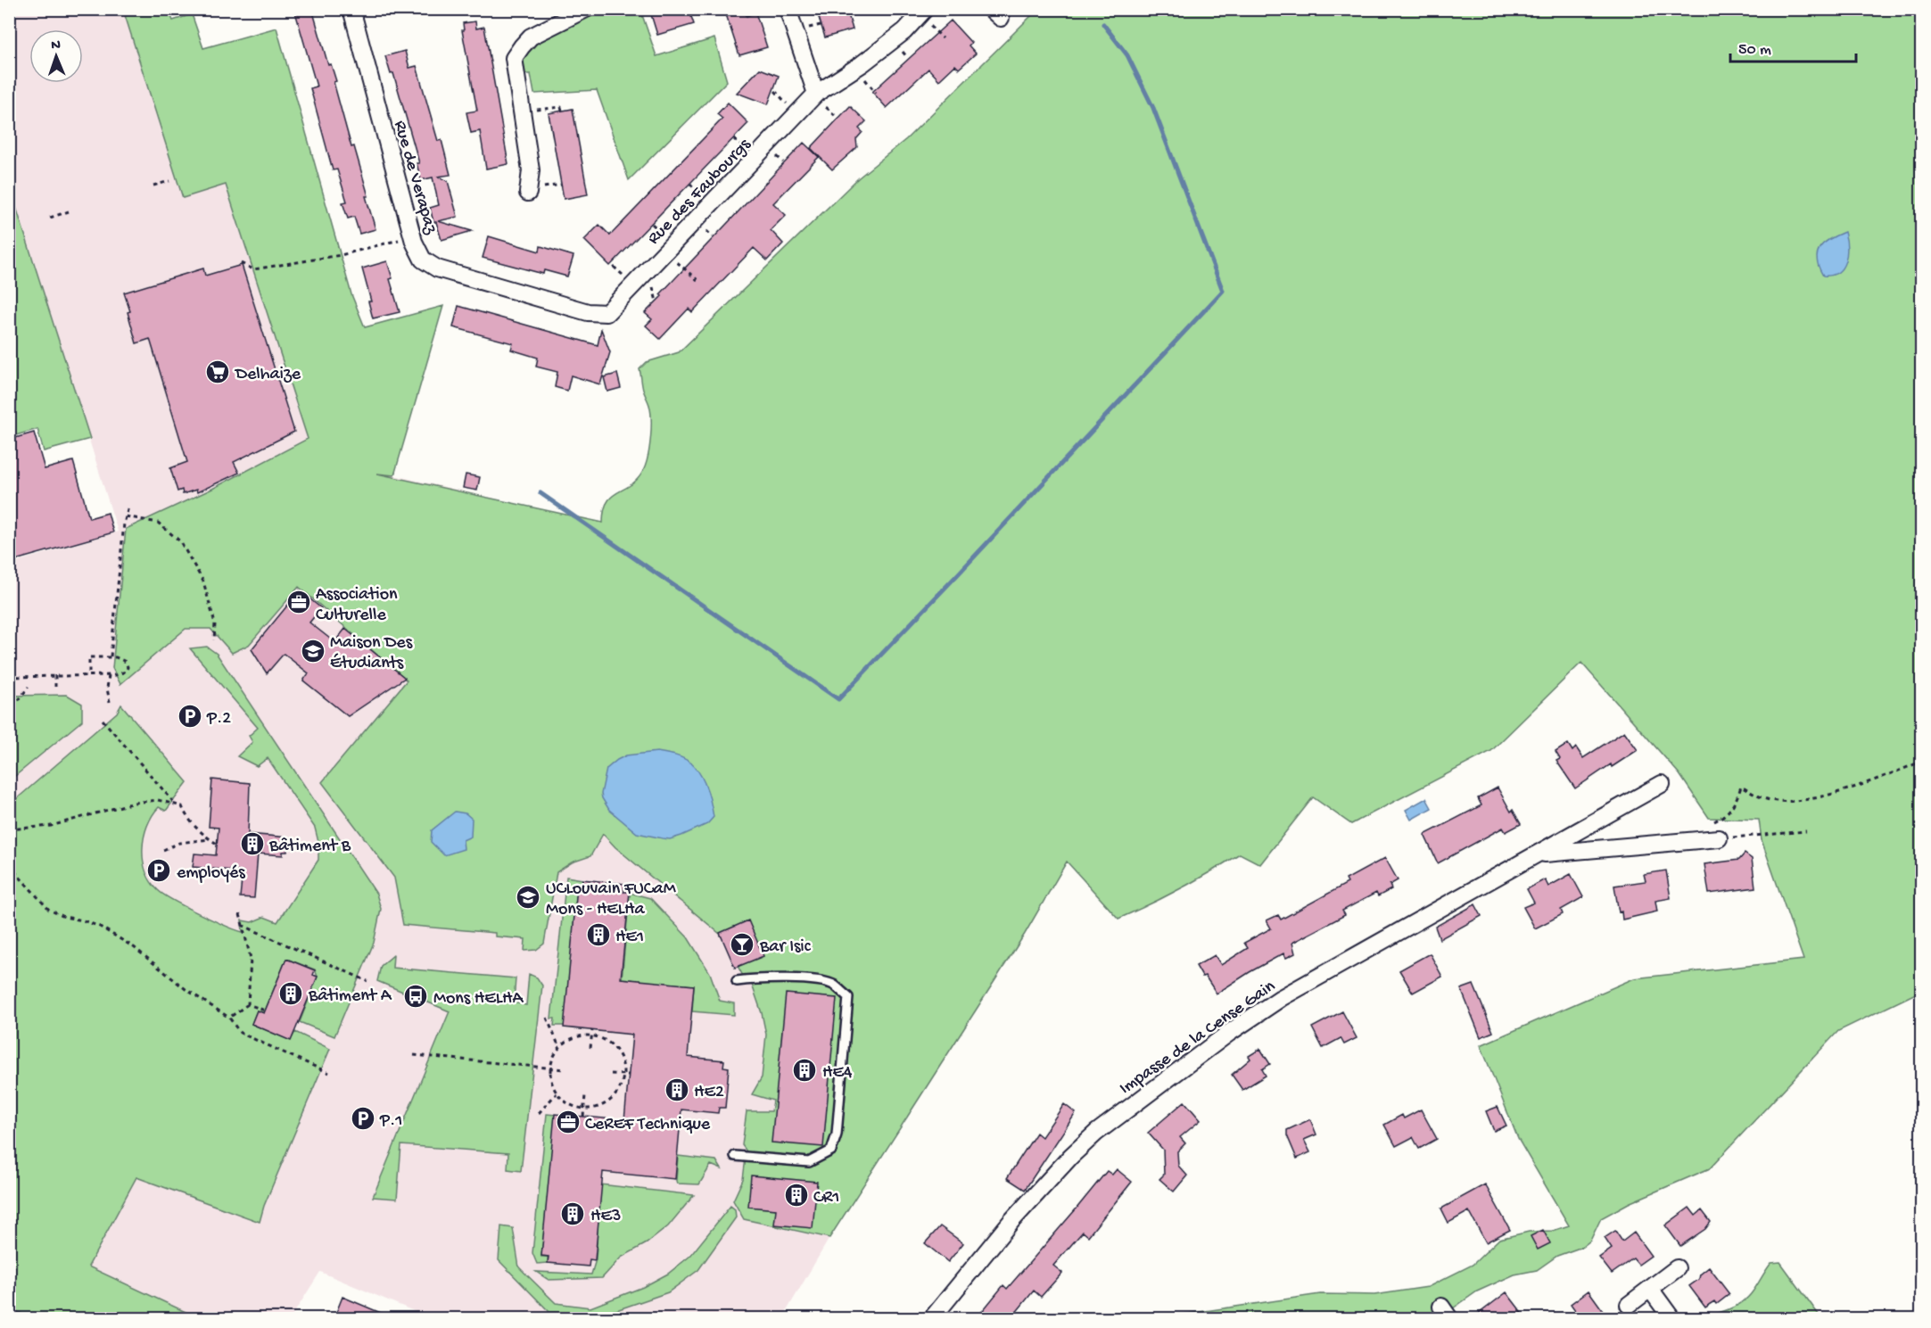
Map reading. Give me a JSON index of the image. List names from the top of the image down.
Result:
{
  "streets": {
    "street": ["Rue de Verapaz", "Rue des Faubourgs", "Impasse de la Cense Gain"]
  },
  "crossings": [
    ["Rue de Verapaz", "Rue des Faubourgs"]
  ],
  "places": {
    "supermarket": ["Delhaize"],
    "office": ["Association Culturelle", "CeREF Technique"],
    "school or university": ["Maison Des Étudiants", "UCLouvain FUCaM Mons - HELHa"],
    "parking": ["P.2", "employés", "P.1"],
    "building": [
      "Bâtiment B",
      "HE1",
      "Bâtiment A",
      "HE4",
      "HE2",
      "CR1",
      "HE3"
    ],
    "bar": ["Bar Isic"],
    "bus stop": ["Mons HELHA"]
  },
  "scale_bar": "50 m",
  "north": "top"
}
